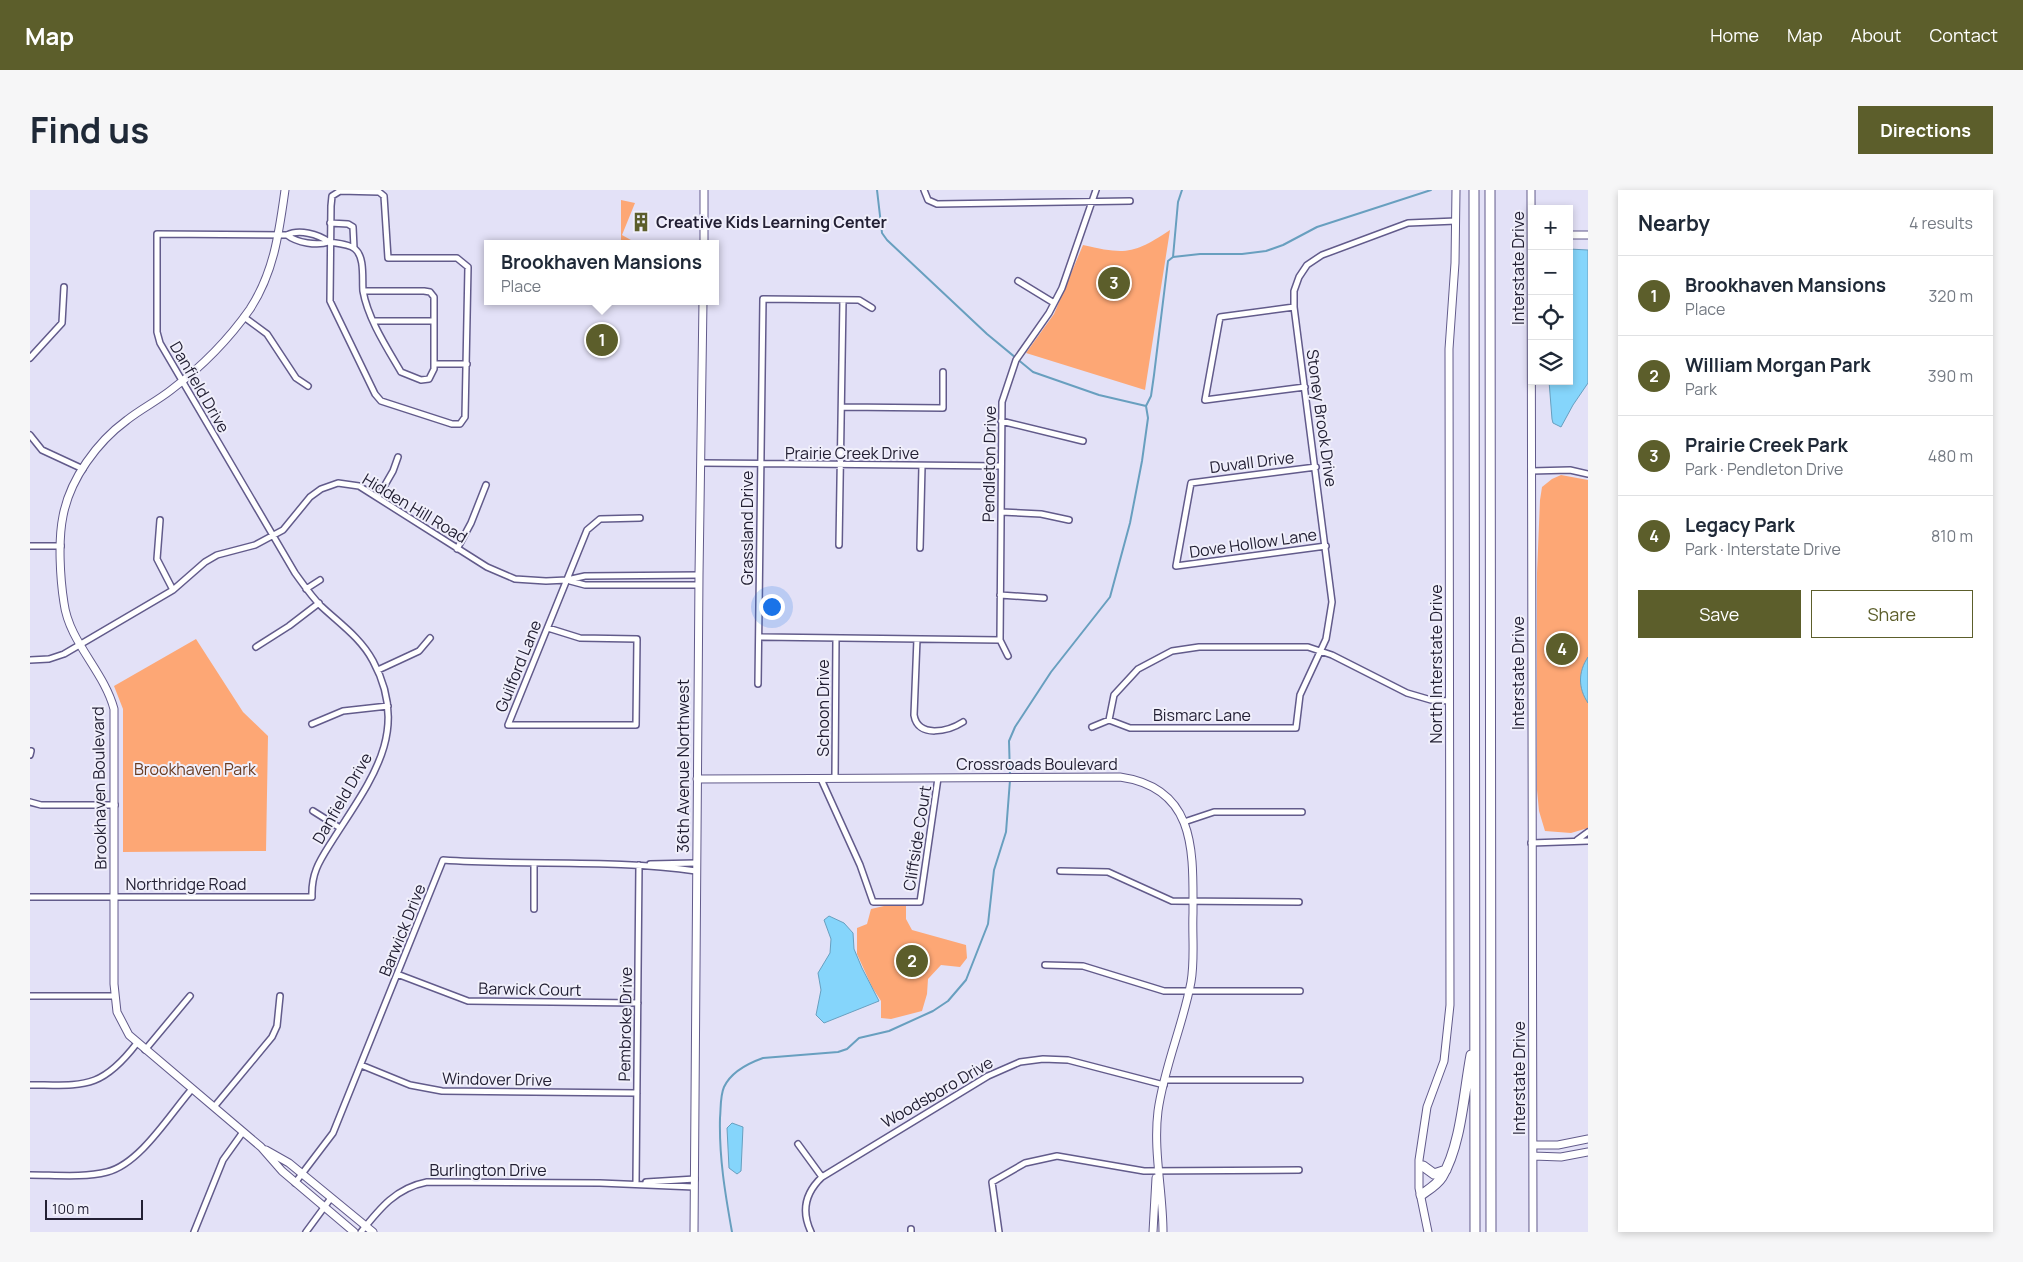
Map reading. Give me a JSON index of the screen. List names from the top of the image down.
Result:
{
  "streets": {
    "street": [
      "Interstate Drive",
      "Danfield Drive",
      "Stoney Brook Drive",
      "Prairie Creek Drive",
      "Duvall Drive",
      "Pendleton Drive",
      "Hidden Hill Road",
      "Grassland Drive",
      "Dove Hollow Lane",
      "North Interstate Drive",
      "Guilford Lane",
      "Schoon Drive",
      "Bismarc Lane",
      "Crossroads Boulevard",
      "36th Avenue Northwest",
      "Brookhaven Boulevard",
      "Cliffside Court",
      "Northridge Road",
      "Barwick Drive",
      "Barwick Court",
      "Pembroke Drive",
      "Windover Drive",
      "Woodsboro Drive",
      "Burlington Drive"
    ]
  },
  "crossings": [
    ["Danfield Drive", "Hidden Hill Road"],
    ["Danfield Drive", "Brookhaven Boulevard"],
    ["Danfield Drive", "Northridge Road"],
    ["Stoney Brook Drive", "Duvall Drive"],
    ["Stoney Brook Drive", "Dove Hollow Lane"],
    ["Stoney Brook Drive", "North Interstate Drive"],
    ["Stoney Brook Drive", "Bismarc Lane"],
    ["Prairie Creek Drive", "Pendleton Drive"],
    ["Prairie Creek Drive", "Grassland Drive"],
    ["Prairie Creek Drive", "36th Avenue Northwest"],
    ["Duvall Drive", "Dove Hollow Lane"],
    ["Hidden Hill Road", "Guilford Lane"],
    ["Hidden Hill Road", "36th Avenue Northwest"],
    ["Hidden Hill Road", "Brookhaven Boulevard"],
    ["Schoon Drive", "Crossroads Boulevard"],
    ["Crossroads Boulevard", "36th Avenue Northwest"],
    ["Crossroads Boulevard", "Cliffside Court"],
    ["Crossroads Boulevard", "Woodsboro Drive"],
    ["36th Avenue Northwest", "Barwick Drive"],
    ["36th Avenue Northwest", "Burlington Drive"],
    ["Brookhaven Boulevard", "Northridge Road"],
    ["Brookhaven Boulevard", "Barwick Drive"],
    ["Brookhaven Boulevard", "Burlington Drive"],
    ["Barwick Drive", "Barwick Court"],
    ["Barwick Drive", "Pembroke Drive"],
    ["Barwick Drive", "Windover Drive"],
    ["Barwick Court", "Pembroke Drive"],
    ["Pembroke Drive", "Windover Drive"],
    ["Pembroke Drive", "Burlington Drive"]
  ],
  "parks": ["Brookhaven Park"],
  "places": {
    "building": ["Creative Kids Learning Center"]
  },
  "scale_bar": "100 m",
  "page": {
    "header": "Map",
    "nav": [
      "Home",
      "Map",
      "About",
      "Contact"
    ],
    "title": "Find us",
    "buttons": [
      "Directions",
      ["Save", "Share"]
    ],
    "heading": ["Nearby", "4 results"],
    "map_buttons": ["+", "−"],
    "popup": ["Brookhaven Mansions", "Place"],
    "list": [
      {
        "mark": "1",
        "name": "Brookhaven Mansions",
        "note": "Place",
        "value": "320 m"
      },
      {
        "mark": "2",
        "name": "William Morgan Park",
        "note": "Park",
        "value": "390 m"
      },
      {
        "mark": "3",
        "name": "Prairie Creek Park",
        "note": "Park · Pendleton Drive",
        "value": "480 m"
      },
      {
        "mark": "4",
        "name": "Legacy Park",
        "note": "Park · Interstate Drive",
        "value": "810 m"
      }
    ],
    "pins": [
      "3",
      "1",
      "4",
      "2"
    ],
    "scale": "100 m"
  }
}
